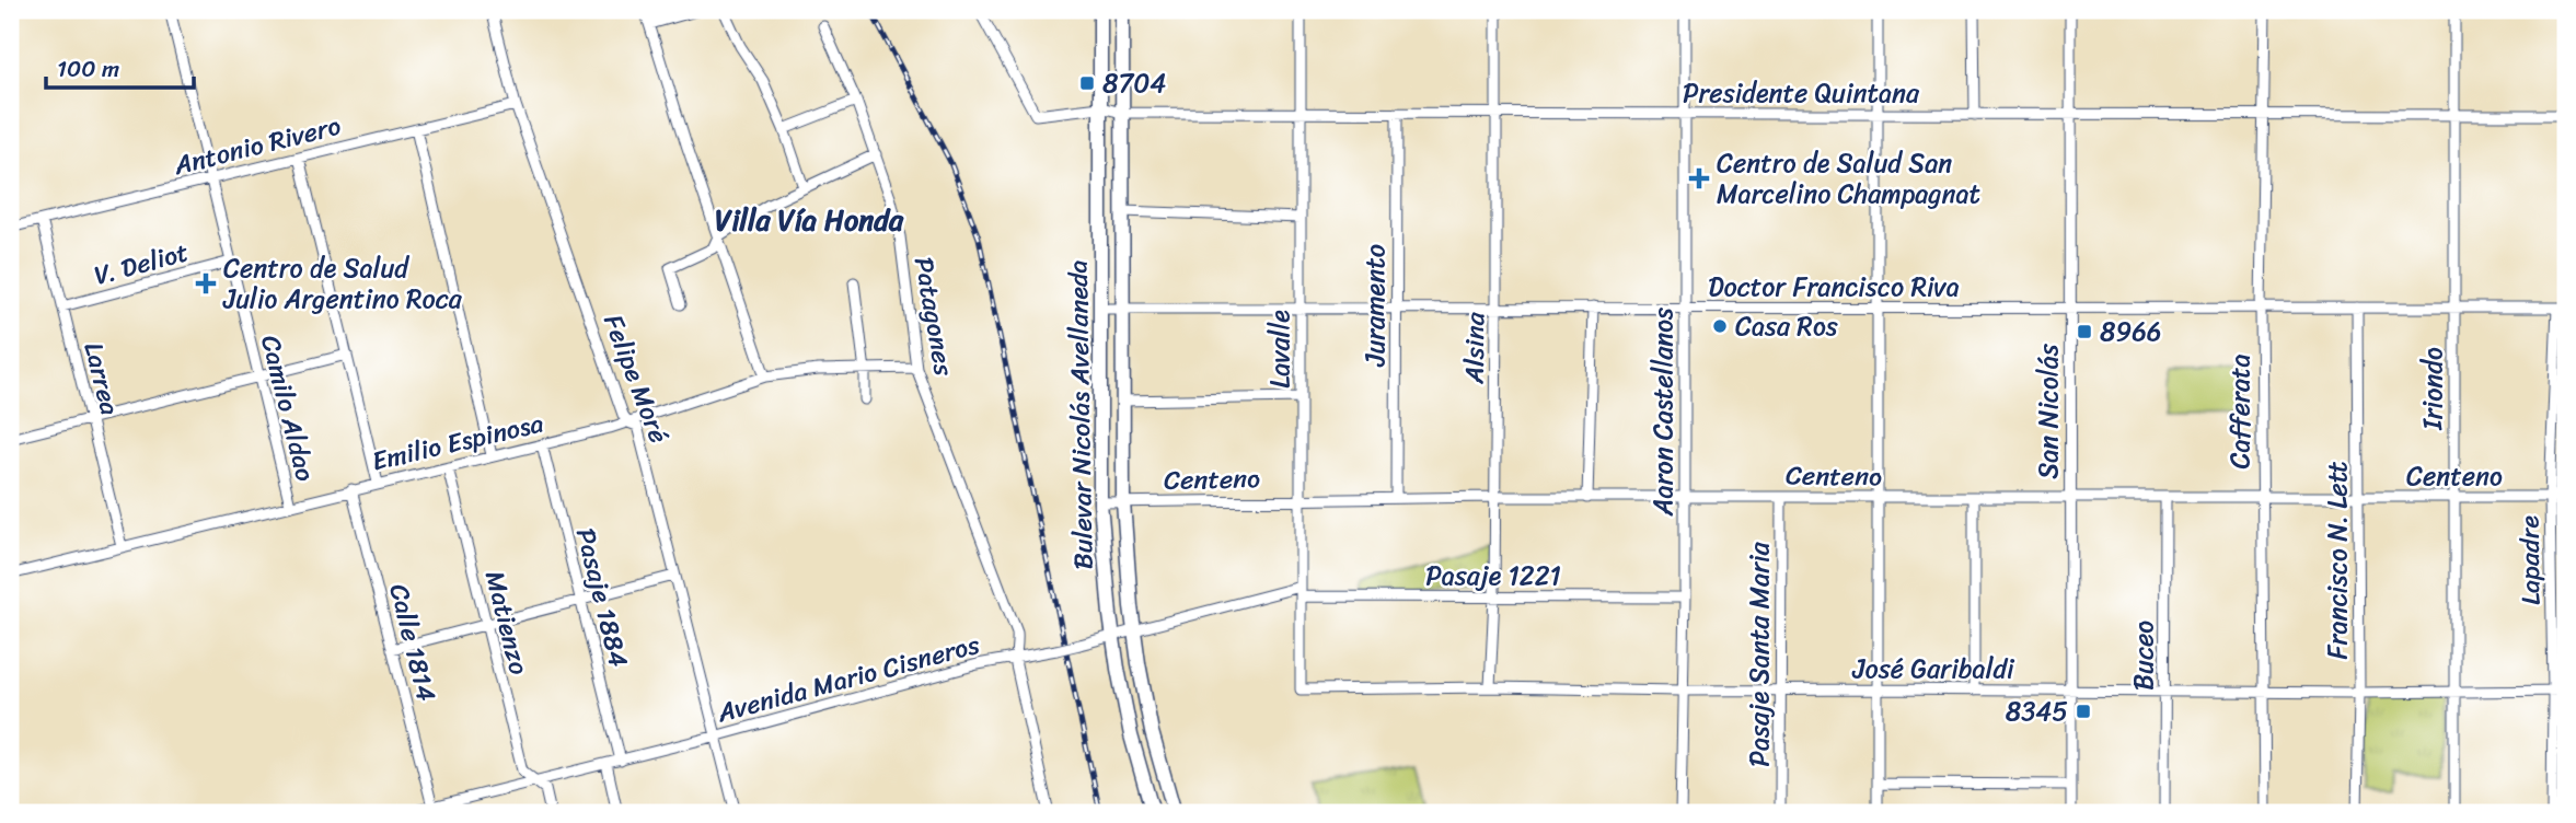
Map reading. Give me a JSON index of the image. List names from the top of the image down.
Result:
{
  "streets": {
    "main road": ["Bulevar Nicolás Avellaneda"],
    "street": [
      "Presidente Quintana",
      "Antonio Rivero",
      "V. Deliot",
      "Doctor Francisco Riva",
      "Juramento",
      "Patagones",
      "Alsina",
      "Lavalle",
      "Larrea",
      "Felipe Moré",
      "Iriondo",
      "Camilo Aldao",
      "Aaron Castellanos",
      "San Nicolás",
      "Cafferata",
      "Emilio Espinosa",
      "Centeno",
      "Francisco N. Lett",
      "Lapadre",
      "Pasaje 1221",
      "Pasaje 1884",
      "Matienzo",
      "Calle 1814",
      "Pasaje Santa Maria",
      "Buceo",
      "José Garibaldi",
      "Avenida Mario Cisneros"
    ]
  },
  "crossings": [
    ["Presidente Quintana", "Juramento"],
    ["Presidente Quintana", "Alsina"],
    ["Presidente Quintana", "Lavalle"],
    ["Presidente Quintana", "Iriondo"],
    ["Presidente Quintana", "Aaron Castellanos"],
    ["Presidente Quintana", "San Nicolás"],
    ["Presidente Quintana", "Cafferata"],
    ["Presidente Quintana", "Bulevar Nicolás Avellaneda"],
    ["Antonio Rivero", "Larrea"],
    ["Antonio Rivero", "Felipe Moré"],
    ["Antonio Rivero", "Camilo Aldao"],
    ["V. Deliot", "Larrea"],
    ["V. Deliot", "Camilo Aldao"],
    ["Doctor Francisco Riva", "Juramento"],
    ["Doctor Francisco Riva", "Alsina"],
    ["Doctor Francisco Riva", "Lavalle"],
    ["Doctor Francisco Riva", "Iriondo"],
    ["Doctor Francisco Riva", "Aaron Castellanos"],
    ["Doctor Francisco Riva", "San Nicolás"],
    ["Doctor Francisco Riva", "Cafferata"],
    ["Doctor Francisco Riva", "Bulevar Nicolás Avellaneda"],
    ["Doctor Francisco Riva", "Francisco N. Lett"],
    ["Doctor Francisco Riva", "Lapadre"],
    ["Juramento", "Centeno"],
    ["Patagones", "Emilio Espinosa"],
    ["Patagones", "Avenida Mario Cisneros"],
    ["Alsina", "Centeno"],
    ["Alsina", "Pasaje 1221"],
    ["Alsina", "José Garibaldi"],
    ["Lavalle", "Centeno"],
    ["Lavalle", "Pasaje 1221"],
    ["Lavalle", "José Garibaldi"],
    ["Lavalle", "Avenida Mario Cisneros"],
    ["Larrea", "Emilio Espinosa"],
    ["Felipe Moré", "Emilio Espinosa"],
    ["Felipe Moré", "Avenida Mario Cisneros"],
    ["Iriondo", "Centeno"],
    ["Iriondo", "José Garibaldi"],
    ["Camilo Aldao", "Emilio Espinosa"],
    ["Aaron Castellanos", "Centeno"],
    ["Aaron Castellanos", "Pasaje 1221"],
    ["Aaron Castellanos", "José Garibaldi"],
    ["San Nicolás", "Centeno"],
    ["San Nicolás", "José Garibaldi"],
    ["Cafferata", "Centeno"],
    ["Cafferata", "José Garibaldi"],
    ["Bulevar Nicolás Avellaneda", "Centeno"],
    ["Bulevar Nicolás Avellaneda", "Avenida Mario Cisneros"],
    ["Emilio Espinosa", "Pasaje 1884"],
    ["Emilio Espinosa", "Matienzo"],
    ["Emilio Espinosa", "Calle 1814"],
    ["Centeno", "Francisco N. Lett"],
    ["Centeno", "Lapadre"],
    ["Centeno", "Pasaje Santa Maria"],
    ["Centeno", "Buceo"],
    ["Francisco N. Lett", "José Garibaldi"],
    ["Lapadre", "José Garibaldi"],
    ["Pasaje 1221", "Avenida Mario Cisneros"],
    ["Pasaje 1884", "Avenida Mario Cisneros"],
    ["Matienzo", "Avenida Mario Cisneros"],
    ["Calle 1814", "Avenida Mario Cisneros"],
    ["Pasaje Santa Maria", "José Garibaldi"],
    ["Buceo", "José Garibaldi"]
  ],
  "districts": ["Villa Vía Honda"],
  "places": {
    "transit": ["8704", "8966", "8345"],
    "health": ["Centro de Salud San Marcelino Champagnat", "Centro de Salud Julio Argentino Roca"],
    "other": ["Casa Ros"]
  },
  "scale_bar": "100 m"
}
